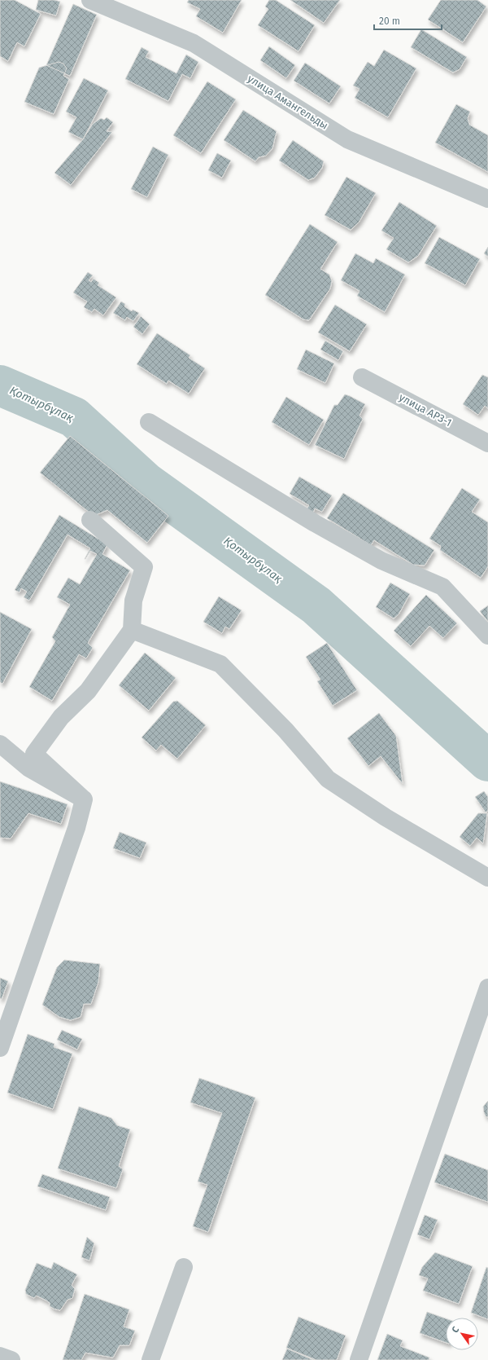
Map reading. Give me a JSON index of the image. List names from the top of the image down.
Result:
{
  "streets": {
    "street": ["улица Амангельды", "улица АРЗ-1"]
  },
  "water": ["Қотырбұлақ"],
  "scale_bar": "20 m",
  "north": "top left"
}
